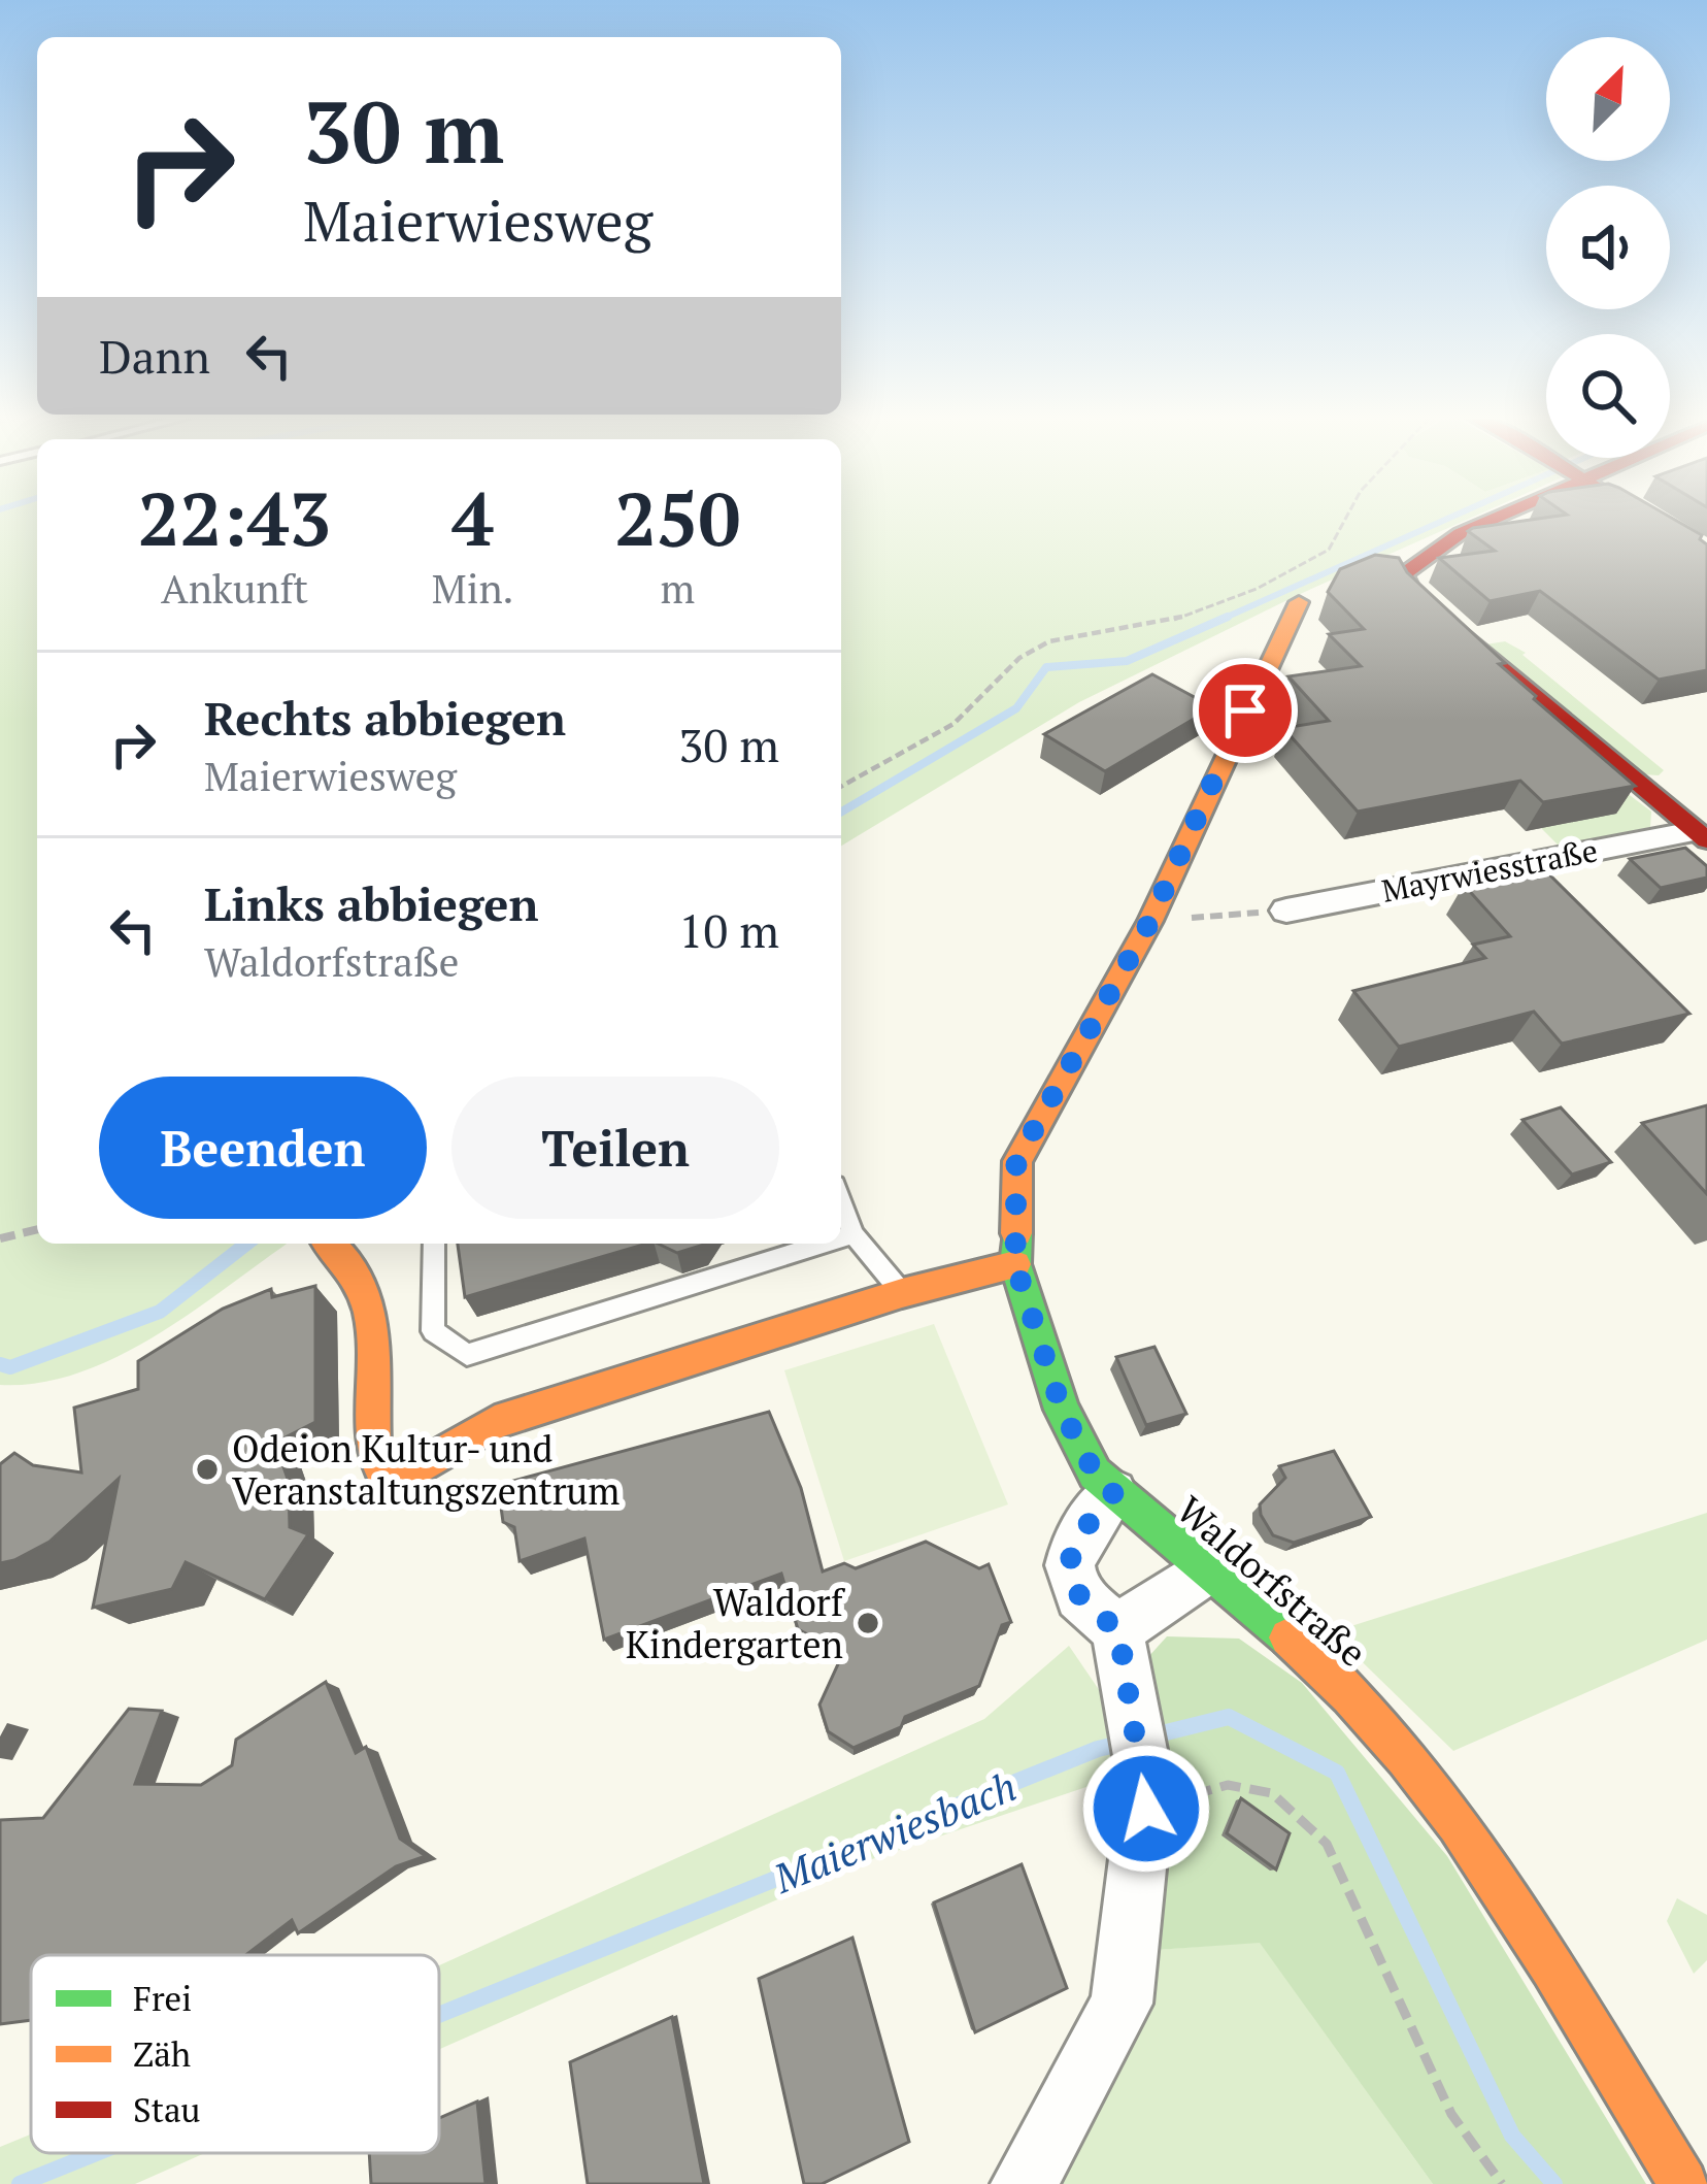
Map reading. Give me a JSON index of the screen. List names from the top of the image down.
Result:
{
  "streets": {
    "street": ["Mayrwiesstraße", "Waldorfstraße"]
  },
  "water": ["Maierwiesbach"],
  "places": ["Odeion Kultur- und Veranstaltungszentrum", "Waldorf Kindergarten"],
  "legend": ["Frei", "Zäh", "Stau"],
  "north": "top right",
  "page": {
    "turn": ["30 m", "Maierwiesweg"],
    "then": "Dann",
    "eta": [
      "22:43",
      "Ankunft",
      "4",
      "Min.",
      "250",
      "m"
    ],
    "list": [
      {
        "name": "Rechts abbiegen",
        "note": "Maierwiesweg",
        "value": "30 m"
      },
      {
        "name": "Links abbiegen",
        "note": "Waldorfstraße",
        "value": "10 m"
      }
    ],
    "buttons": ["Beenden", "Teilen"]
  }
}
